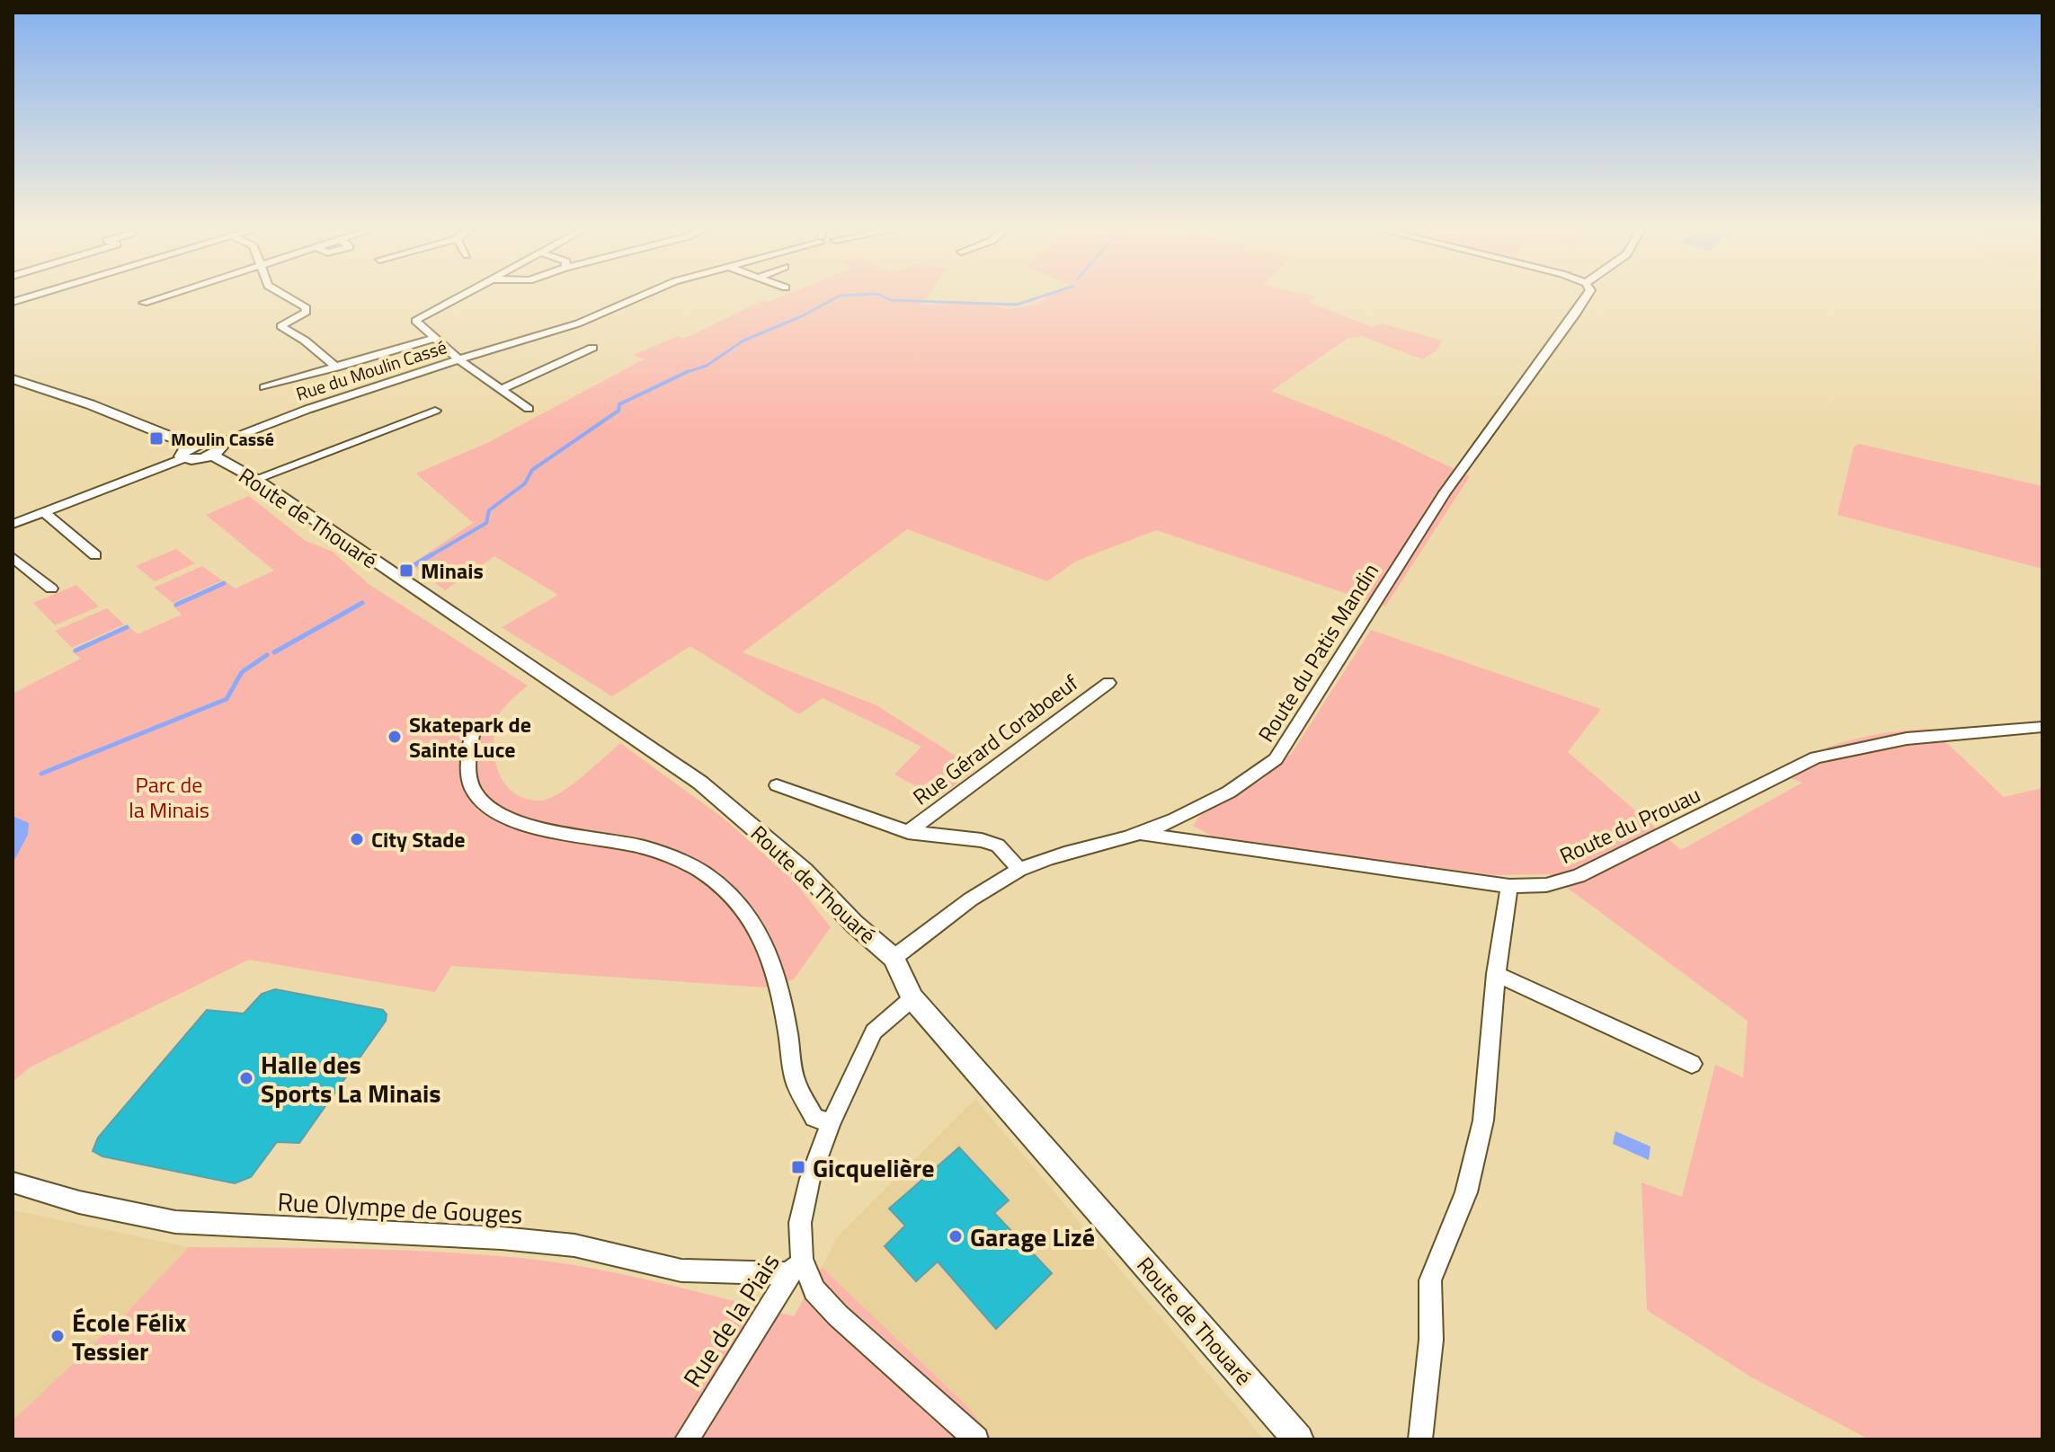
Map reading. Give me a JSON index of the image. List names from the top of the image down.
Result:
{
  "streets": {
    "street": [
      "Rue du Moulin Cassé",
      "Route de Thouaré",
      "Route du Patis Mandin",
      "Rue Gérard Coraboeuf",
      "Route du Prouau",
      "Rue Olympe de Gouges",
      "Rue de la Piais"
    ]
  },
  "crossings": [
    ["Rue du Moulin Cassé", "Route de Thouaré"],
    ["Route de Thouaré", "Route du Patis Mandin"],
    ["Route de Thouaré", "Rue de la Piais"],
    ["Route du Patis Mandin", "Rue Gérard Coraboeuf"],
    ["Route du Patis Mandin", "Route du Prouau"],
    ["Rue Olympe de Gouges", "Rue de la Piais"]
  ],
  "parks": ["Parc de la Minais"],
  "places": {
    "transit": ["Moulin Cassé", "Minais", "Gicquelière"],
    "other": [
      "Skatepark de Sainte Luce",
      "City Stade",
      "Halle des Sports La Minais",
      "Garage Lizé",
      "École Félix Tessier"
    ]
  }
}
